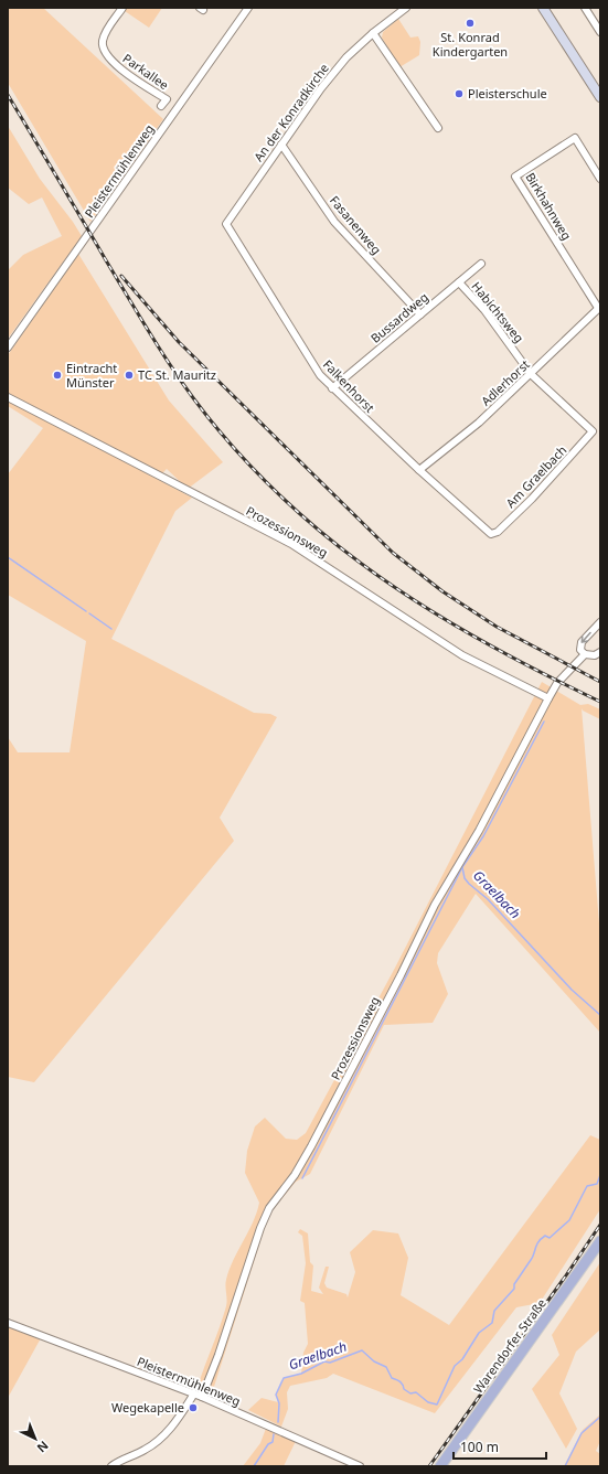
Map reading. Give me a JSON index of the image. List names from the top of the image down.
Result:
{
  "streets": {
    "main road": ["Warendorfer Straße"],
    "street": [
      "Parkallee",
      "An der Konradkirche",
      "Pleistermühlenweg",
      "Birkhahnweg",
      "Fasanenweg",
      "Habichtsweg",
      "Bussardweg",
      "Adlerhorst",
      "Falkenhorst",
      "Am Graelbach",
      "Prozessionsweg"
    ]
  },
  "crossings": [
    ["An der Konradkirche", "Fasanenweg"],
    ["An der Konradkirche", "Falkenhorst"],
    ["Pleistermühlenweg", "Prozessionsweg"],
    ["Birkhahnweg", "Adlerhorst"],
    ["Fasanenweg", "Bussardweg"],
    ["Habichtsweg", "Bussardweg"],
    ["Habichtsweg", "Adlerhorst"],
    ["Habichtsweg", "Am Graelbach"],
    ["Bussardweg", "Falkenhorst"],
    ["Adlerhorst", "Falkenhorst"],
    ["Falkenhorst", "Am Graelbach"]
  ],
  "water": ["Graelbach"],
  "places": [
    "St. Konrad Kindergarten",
    "Pleisterschule",
    "Eintracht Münster",
    "TC St. Mauritz",
    "Wegekapelle"
  ],
  "scale_bar": "100 m",
  "north": "bottom right"
}
